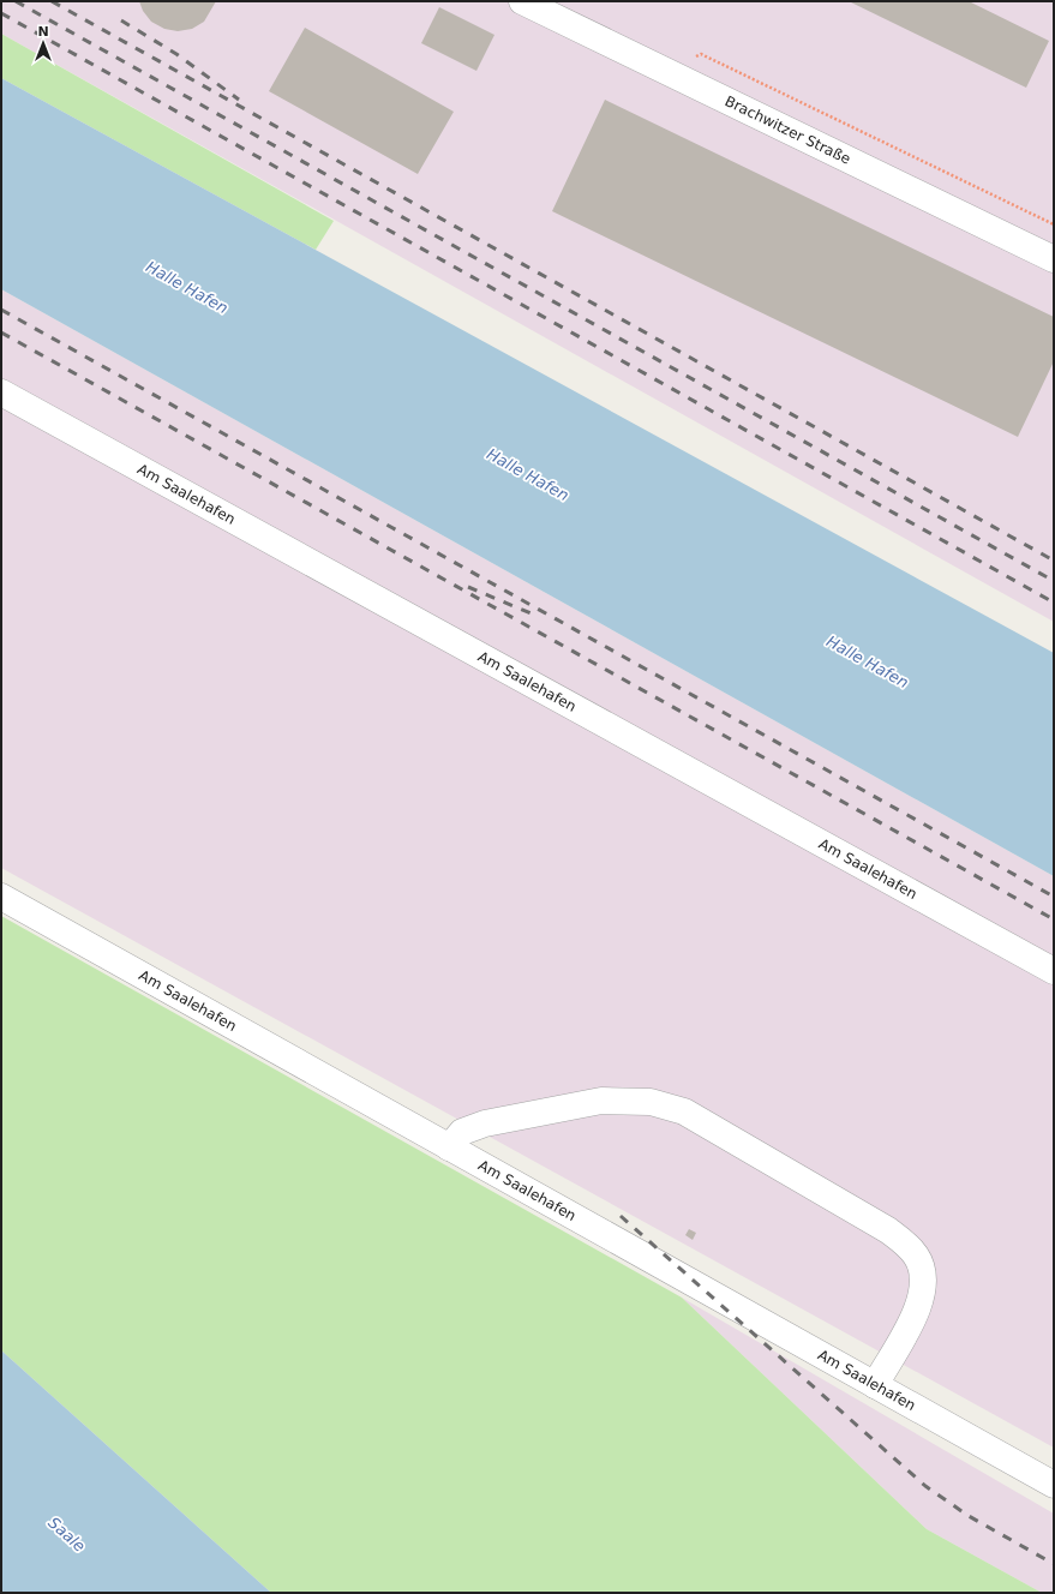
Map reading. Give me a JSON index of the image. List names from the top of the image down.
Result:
{
  "streets": {
    "street": ["Brachwitzer Straße", "Am Saalehafen"]
  },
  "water": ["Halle Hafen", "Saale"],
  "north": "top"
}
